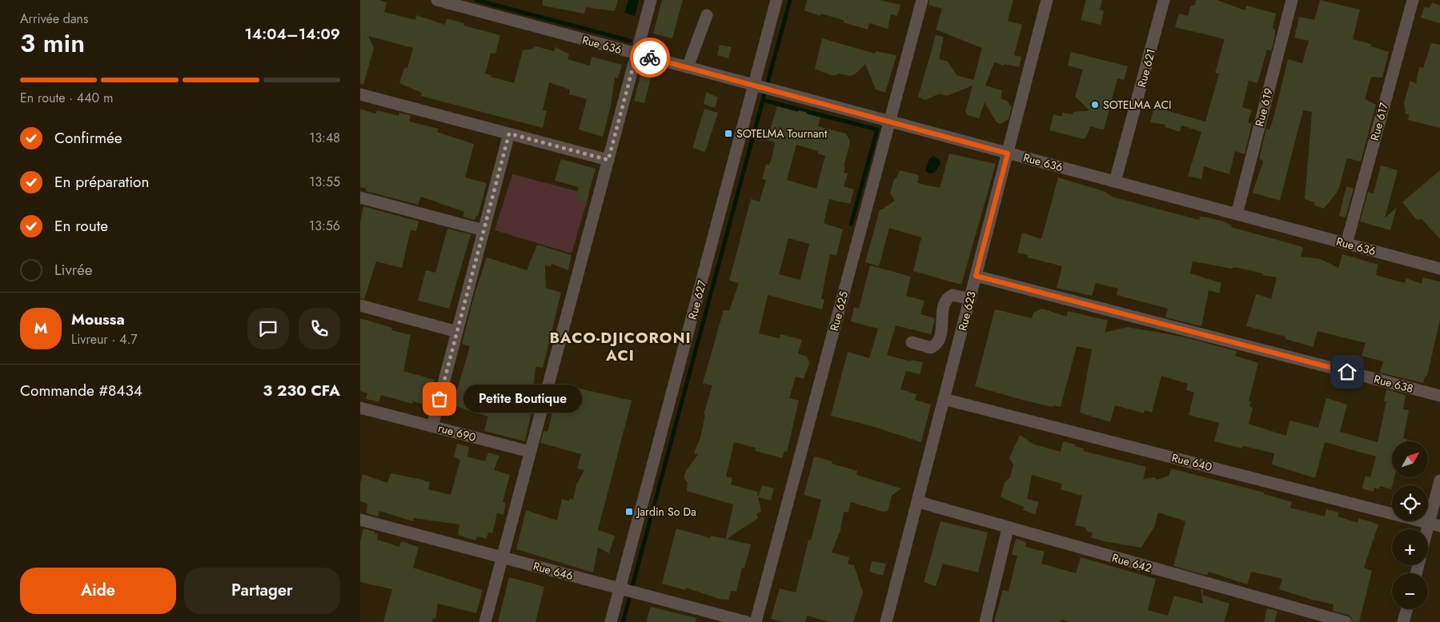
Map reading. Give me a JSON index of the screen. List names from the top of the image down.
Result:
{
  "streets": {
    "street": [
      "Rue 636",
      "Rue 621",
      "Rue 619",
      "Rue 617",
      "Rue 627",
      "Rue 625",
      "Rue 623",
      "Rue 638",
      "rue 690",
      "Rue 640",
      "Rue 642",
      "Rue 646"
    ]
  },
  "crossings": [
    ["Rue 636", "Rue 621"],
    ["Rue 636", "Rue 619"],
    ["Rue 636", "Rue 617"],
    ["Rue 636", "Rue 627"],
    ["Rue 636", "Rue 625"],
    ["Rue 636", "Rue 623"],
    ["Rue 627", "Rue 646"],
    ["Rue 623", "Rue 638"],
    ["Rue 623", "Rue 640"],
    ["Rue 623", "Rue 642"]
  ],
  "districts": ["BACO-DJICORONI ACI"],
  "places": {
    "other": ["SOTELMA ACI", "Petite Boutique"],
    "transit": ["SOTELMA Tournant", "Jardin So Da"]
  },
  "north": "top right",
  "page": {
    "heading": ["3 min", "Arrivée dans", "14:04–14:09"],
    "panel": [
      "Moussa",
      "Livreur · 4.7",
      "Commande #8434",
      "3 230 CFA"
    ],
    "bar": "En route · 440 m",
    "list": [
      ["Confirmée", "13:48"],
      ["En préparation", "13:55"],
      ["En route", "13:56"],
      "Livrée"
    ],
    "round": "M",
    "bubble": "Petite Boutique",
    "map_buttons": ["+", "−"],
    "buttons": ["Aide", "Partager"]
  }
}
